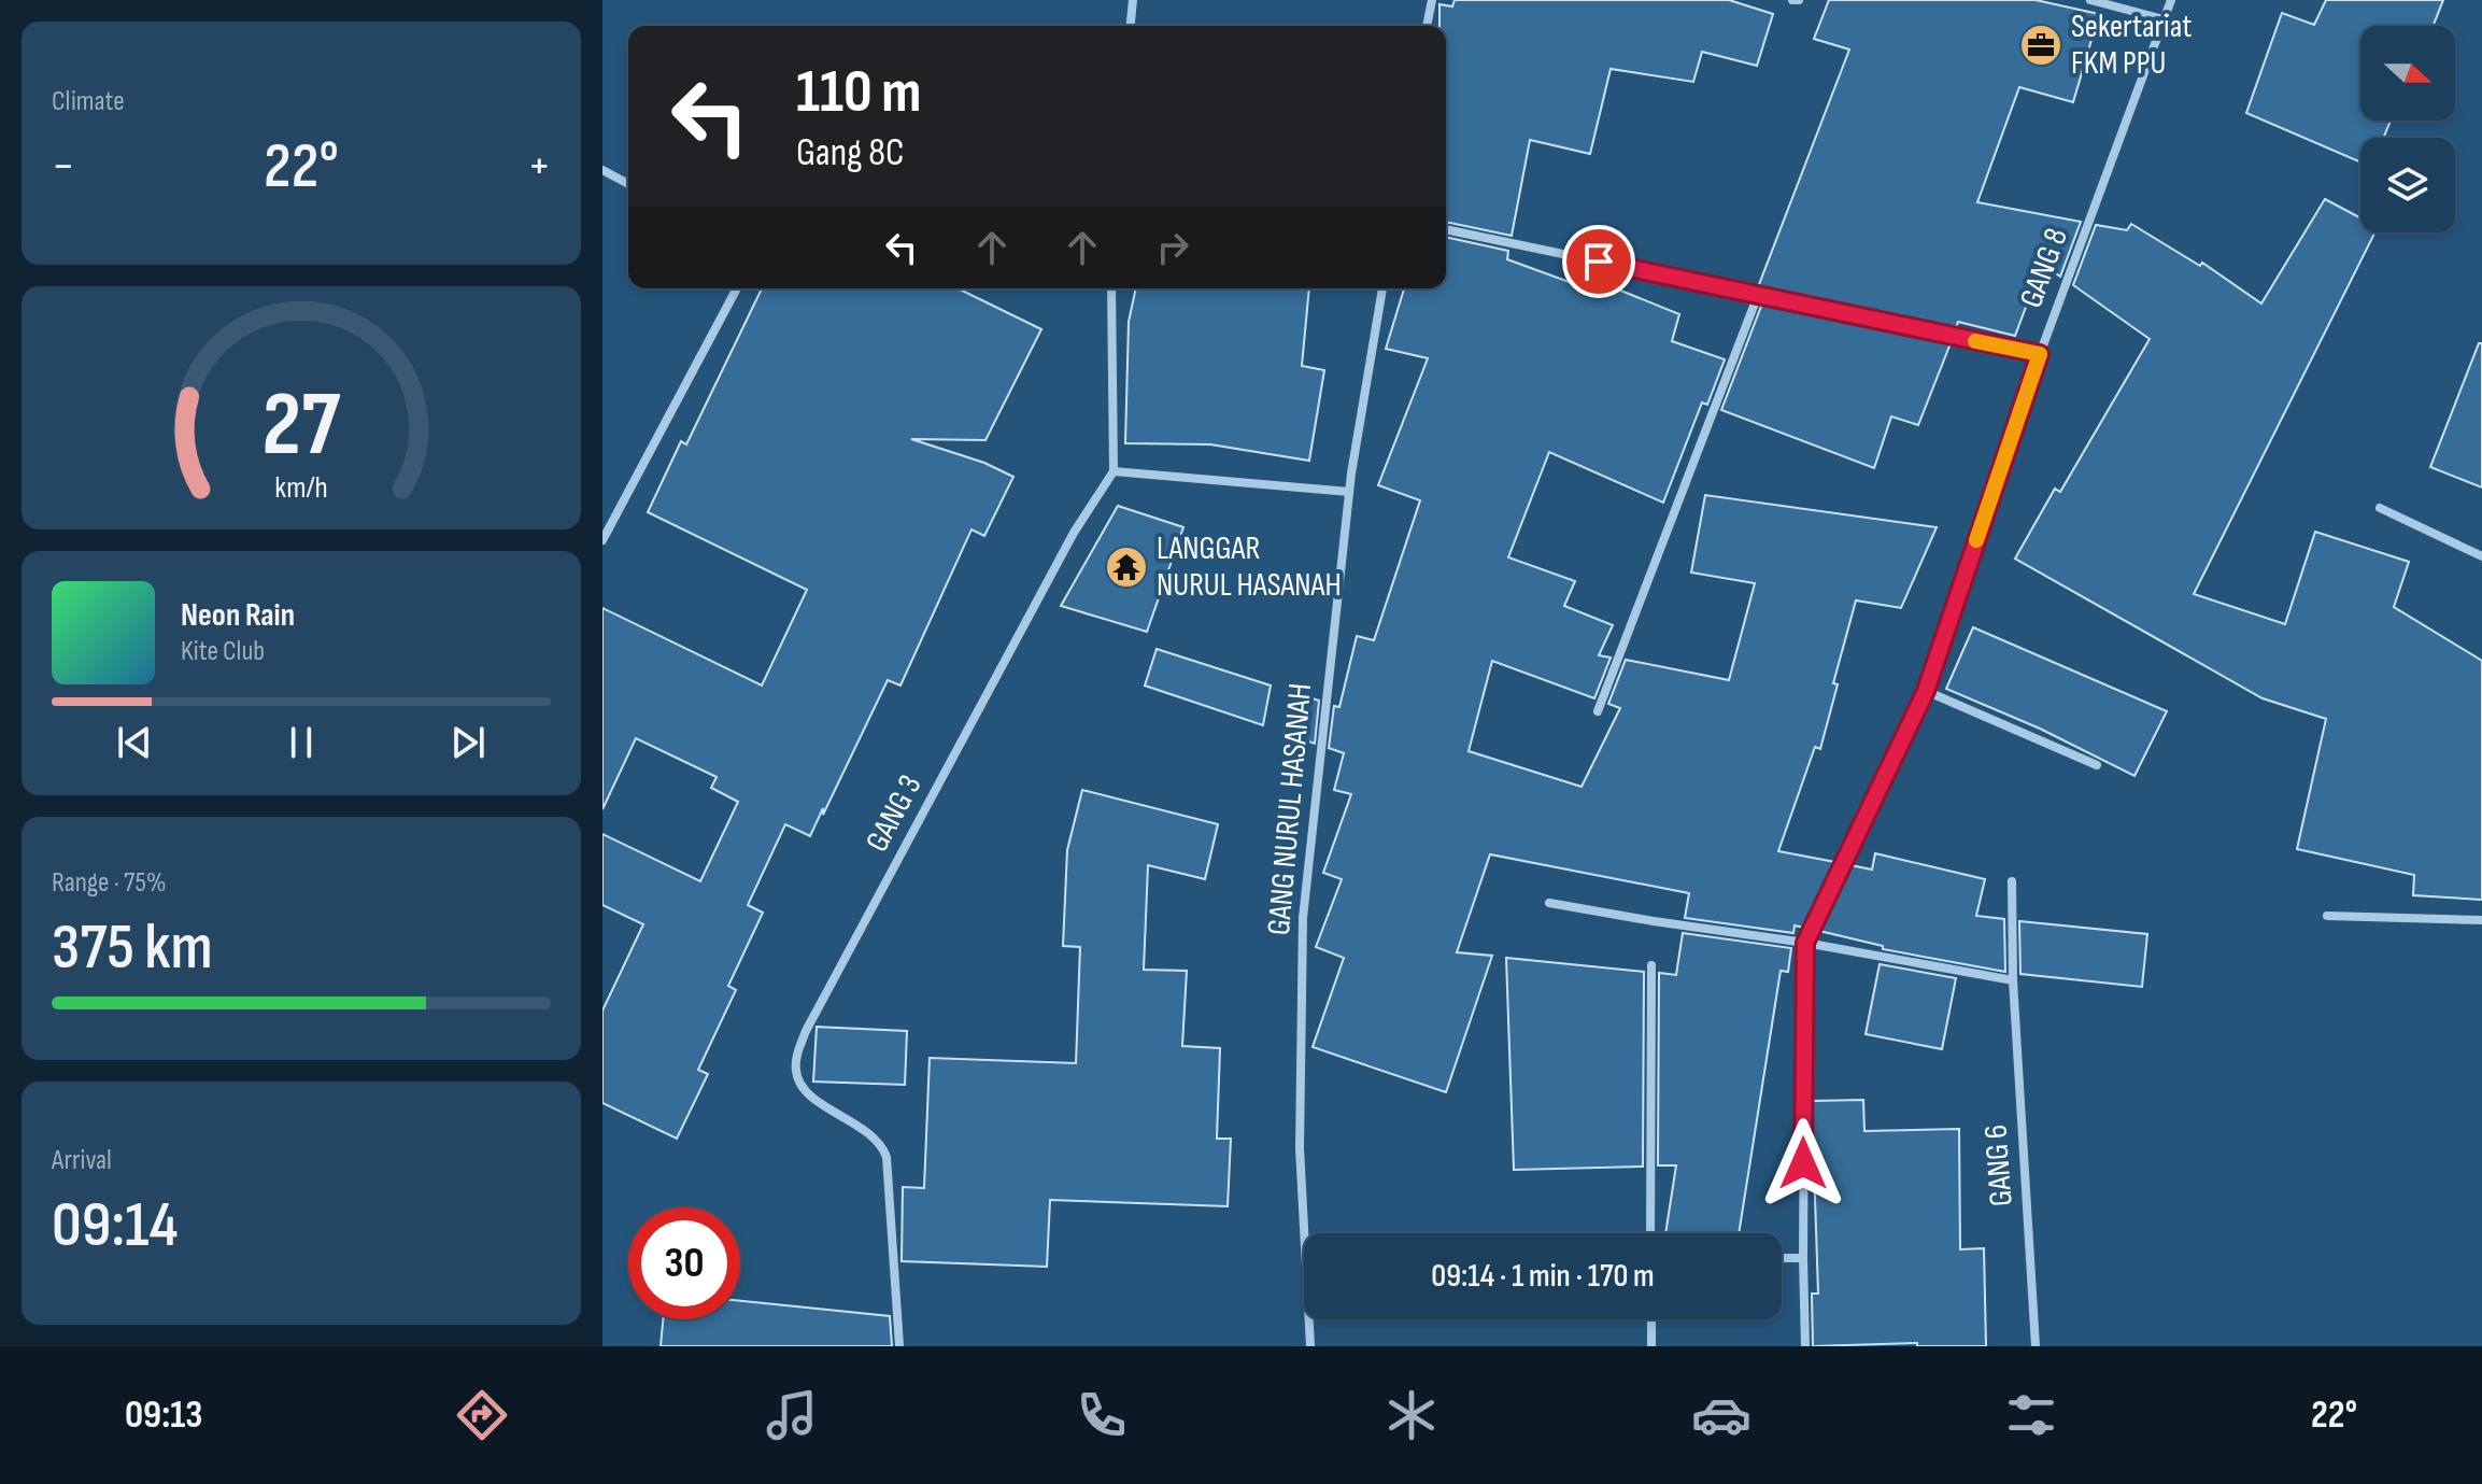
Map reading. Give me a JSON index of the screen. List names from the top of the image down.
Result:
{
  "streets": {
    "street": [
      "GANG 8",
      "GANG NURUL HASANAH",
      "GANG 3",
      "GANG 6"
    ]
  },
  "places": {
    "office": ["Sekertariat FKM PPU"],
    "temple": ["LANGGAR NURUL HASANAH"]
  },
  "north": "right",
  "page": {
    "tile": [
      "Climate",
      ["Range · 75%", "375 km"],
      ["Arrival", "09:14"]
    ],
    "turn": ["110 m", "Gang 8C"],
    "heat": ["−", "22°", "+"],
    "song": ["Neon Rain", "Kite Club"],
    "limit": "30",
    "trip": "09:14 · 1 min · 170 m",
    "tabs": ["09:13", "22°"],
    "gauge": ["27", "km/h"]
  }
}
